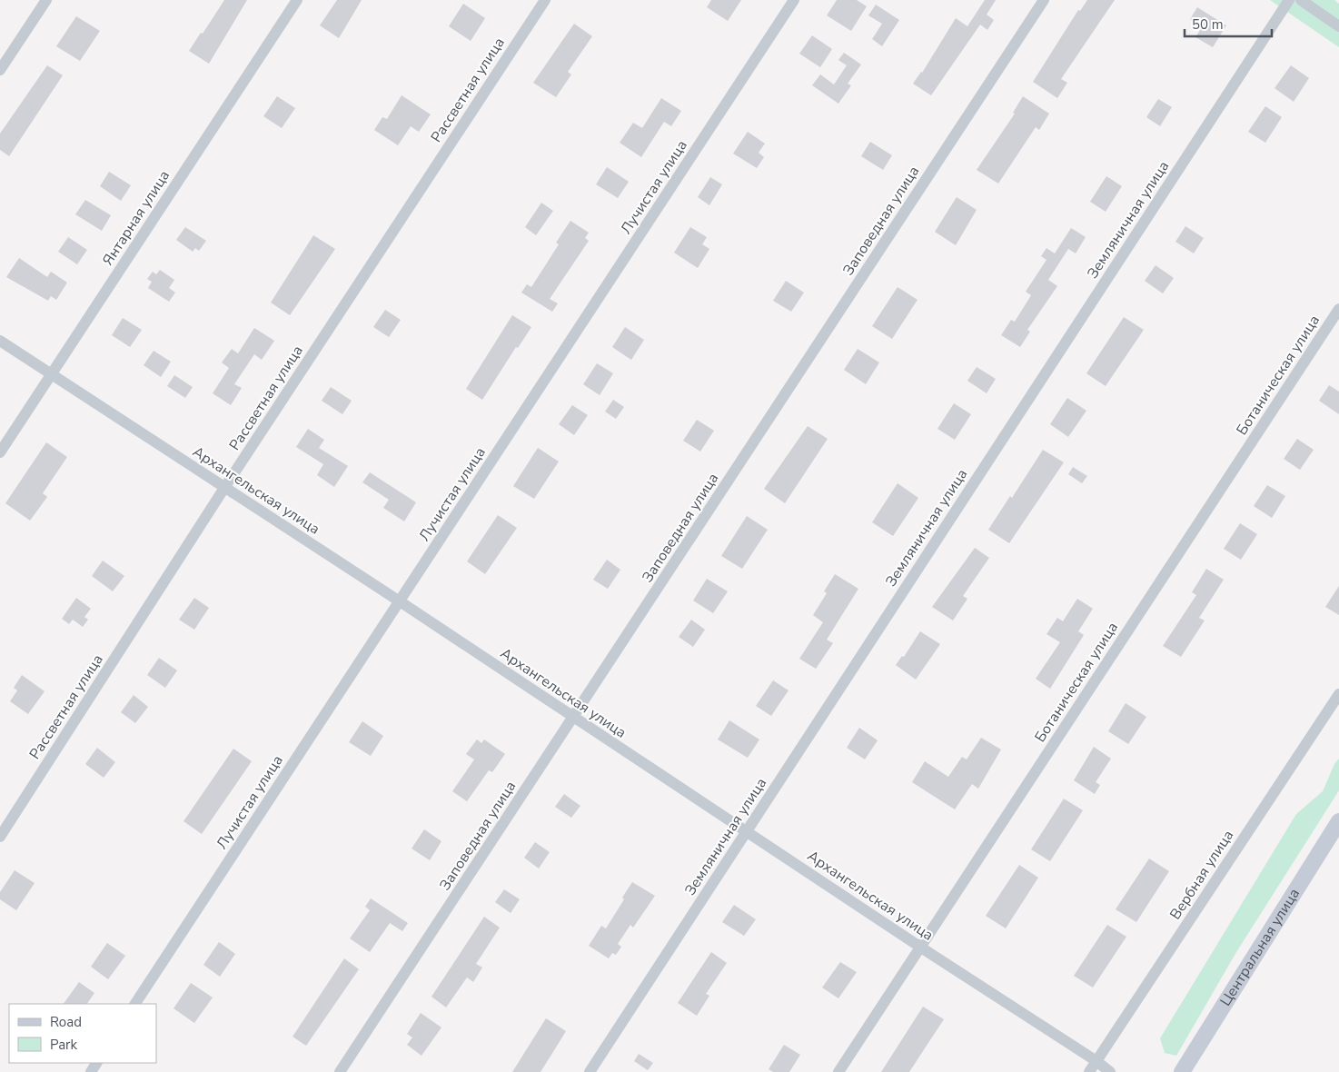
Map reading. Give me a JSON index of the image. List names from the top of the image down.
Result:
{
  "streets": {
    "street": [
      "Рассветная улица",
      "Лучистая улица",
      "Янтарная улица",
      "Земляничная улица",
      "Заповедная улица",
      "Ботаническая улица",
      "Архангельская улица",
      "Вербная улица",
      "Центральная улица"
    ]
  },
  "crossings": [
    ["Рассветная улица", "Архангельская улица"],
    ["Лучистая улица", "Архангельская улица"],
    ["Янтарная улица", "Архангельская улица"],
    ["Земляничная улица", "Архангельская улица"],
    ["Заповедная улица", "Архангельская улица"],
    ["Ботаническая улица", "Архангельская улица"],
    ["Архангельская улица", "Вербная улица"]
  ],
  "legend": ["Road", "Park"],
  "scale_bar": "50 m"
}
